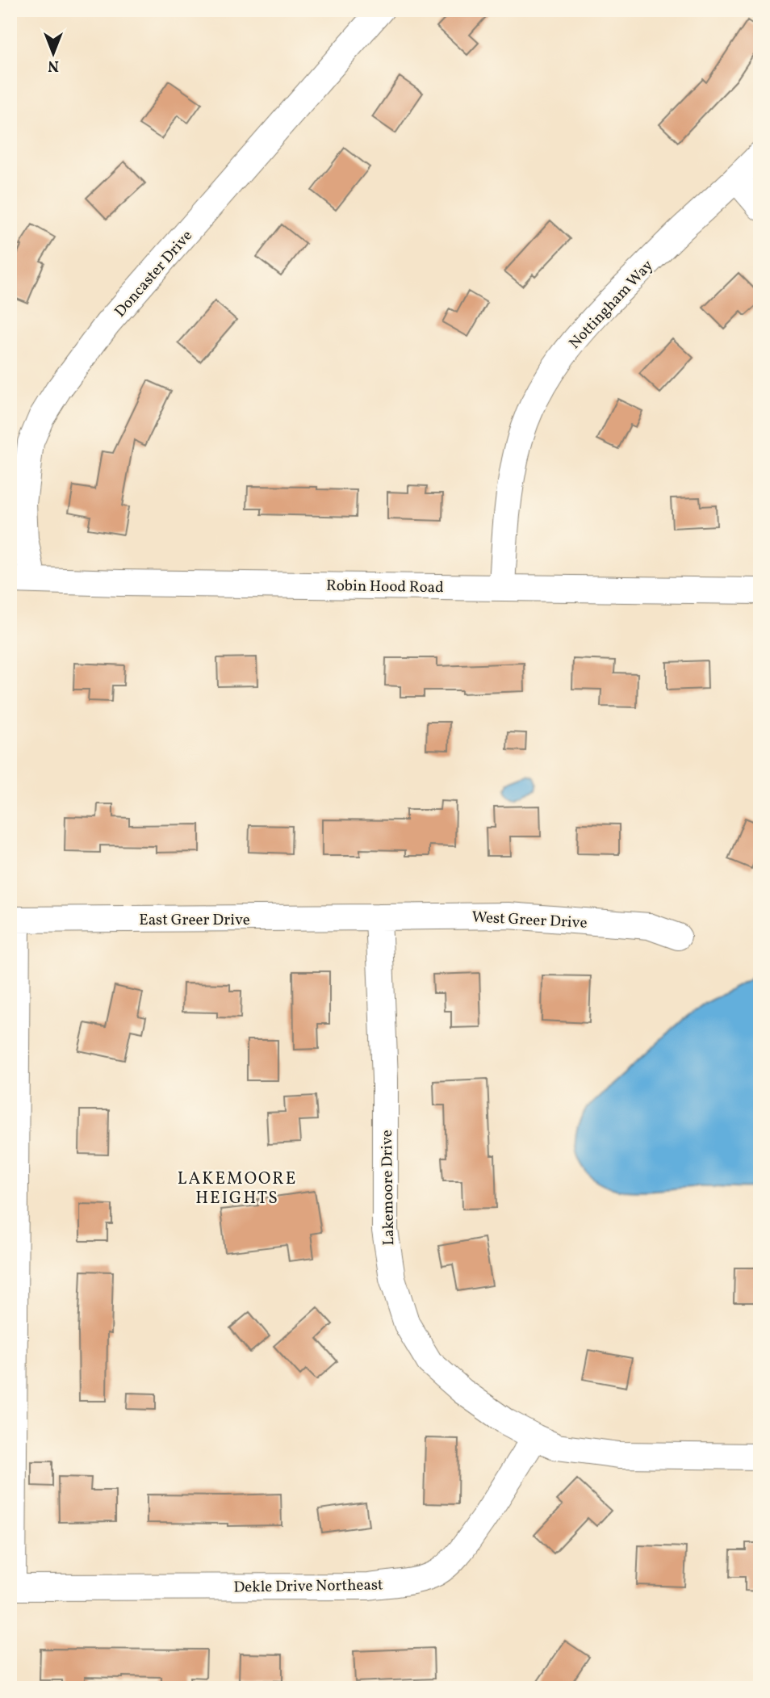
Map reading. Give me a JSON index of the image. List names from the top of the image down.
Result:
{
  "streets": {
    "street": [
      "Doncaster Drive",
      "Nottingham Way",
      "Robin Hood Road",
      "East Greer Drive",
      "West Greer Drive",
      "Lakemoore Drive",
      "Dekle Drive Northeast"
    ]
  },
  "crossings": [
    ["Doncaster Drive", "Robin Hood Road"],
    ["Nottingham Way", "Robin Hood Road"],
    ["East Greer Drive", "West Greer Drive"],
    ["East Greer Drive", "Lakemoore Drive"],
    ["West Greer Drive", "Lakemoore Drive"],
    ["Lakemoore Drive", "Dekle Drive Northeast"]
  ],
  "districts": ["LAKEMOORE HEIGHTS"],
  "north": "bottom"
}
